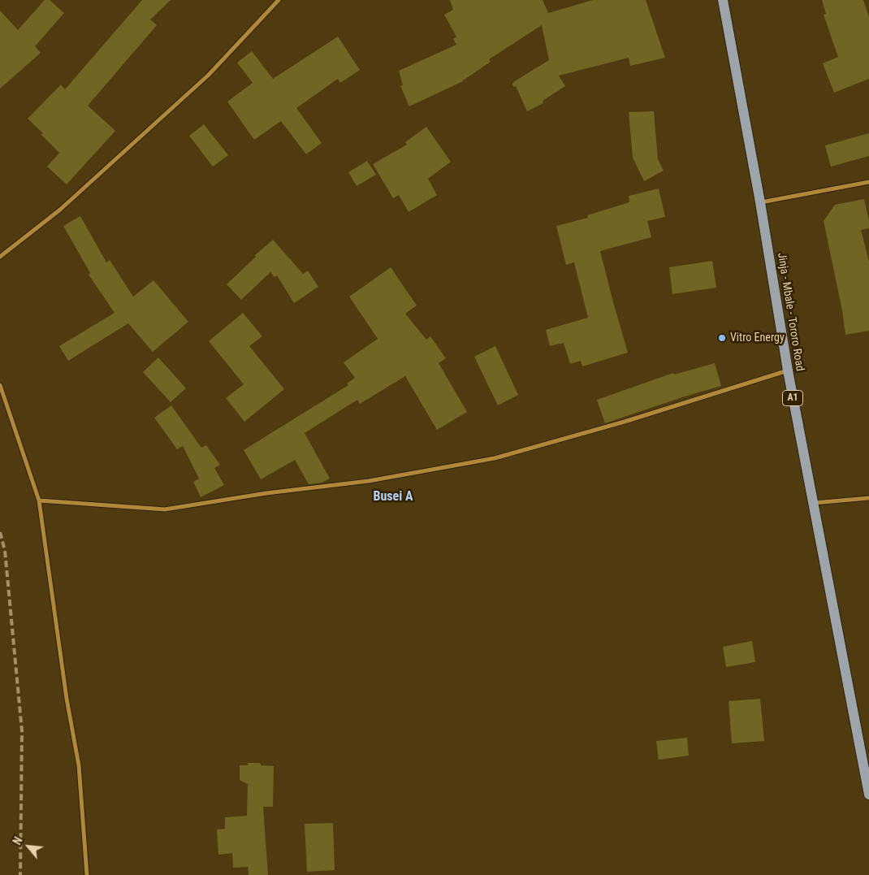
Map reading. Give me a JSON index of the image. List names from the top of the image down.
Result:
{
  "streets": {
    "main road": ["Jinja - Mbale - Tororo Road", "A1"]
  },
  "districts": ["Busei A"],
  "places": ["Vitro Energy"],
  "north": "top left"
}
